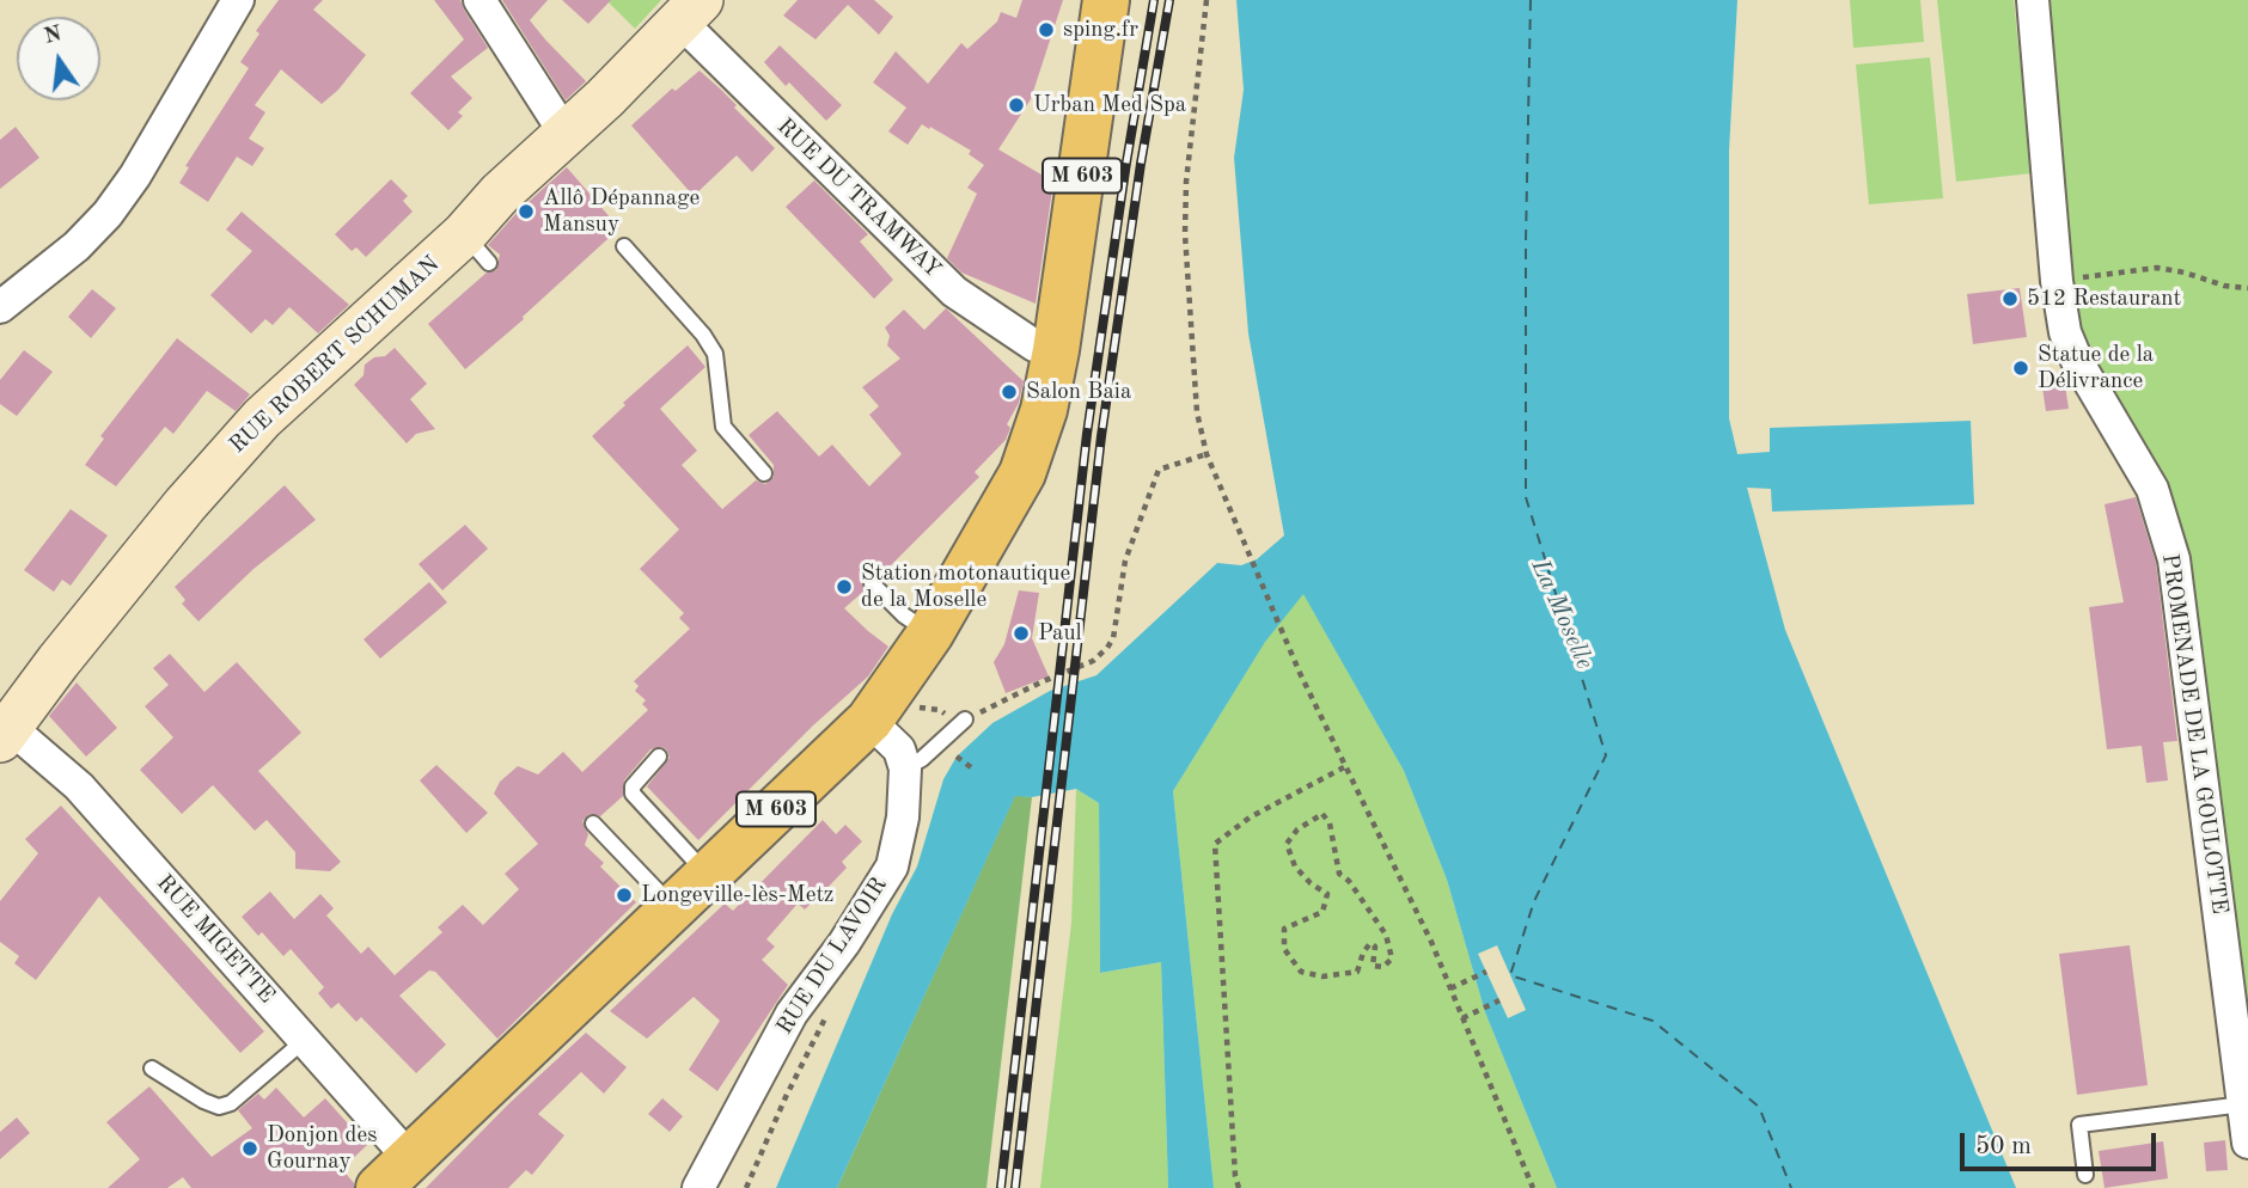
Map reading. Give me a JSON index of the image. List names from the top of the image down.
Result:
{
  "streets": {
    "main road": ["M 603"],
    "street": [
      "RUE DU TRAMWAY",
      "RUE ROBERT SCHUMAN",
      "PROMENADE DE LA GOULOTTE",
      "RUE MIGETTE",
      "RUE DU LAVOIR"
    ]
  },
  "crossings": [
    ["M 603", "RUE DU TRAMWAY"],
    ["M 603", "RUE MIGETTE"],
    ["RUE DU TRAMWAY", "RUE ROBERT SCHUMAN"],
    ["RUE ROBERT SCHUMAN", "RUE MIGETTE"]
  ],
  "water": ["La Moselle"],
  "places": [
    "sping.fr",
    "Urban Med Spa",
    "Allô Dépannage Mansuy",
    "512 Restaurant",
    "Statue de la Délivrance",
    "Salon Baia",
    "Station motonautique de la Moselle",
    "Paul",
    "Longeville-lès-Metz",
    "Donjon des Gournay"
  ],
  "scale_bar": "50 m",
  "north": "top"
}
